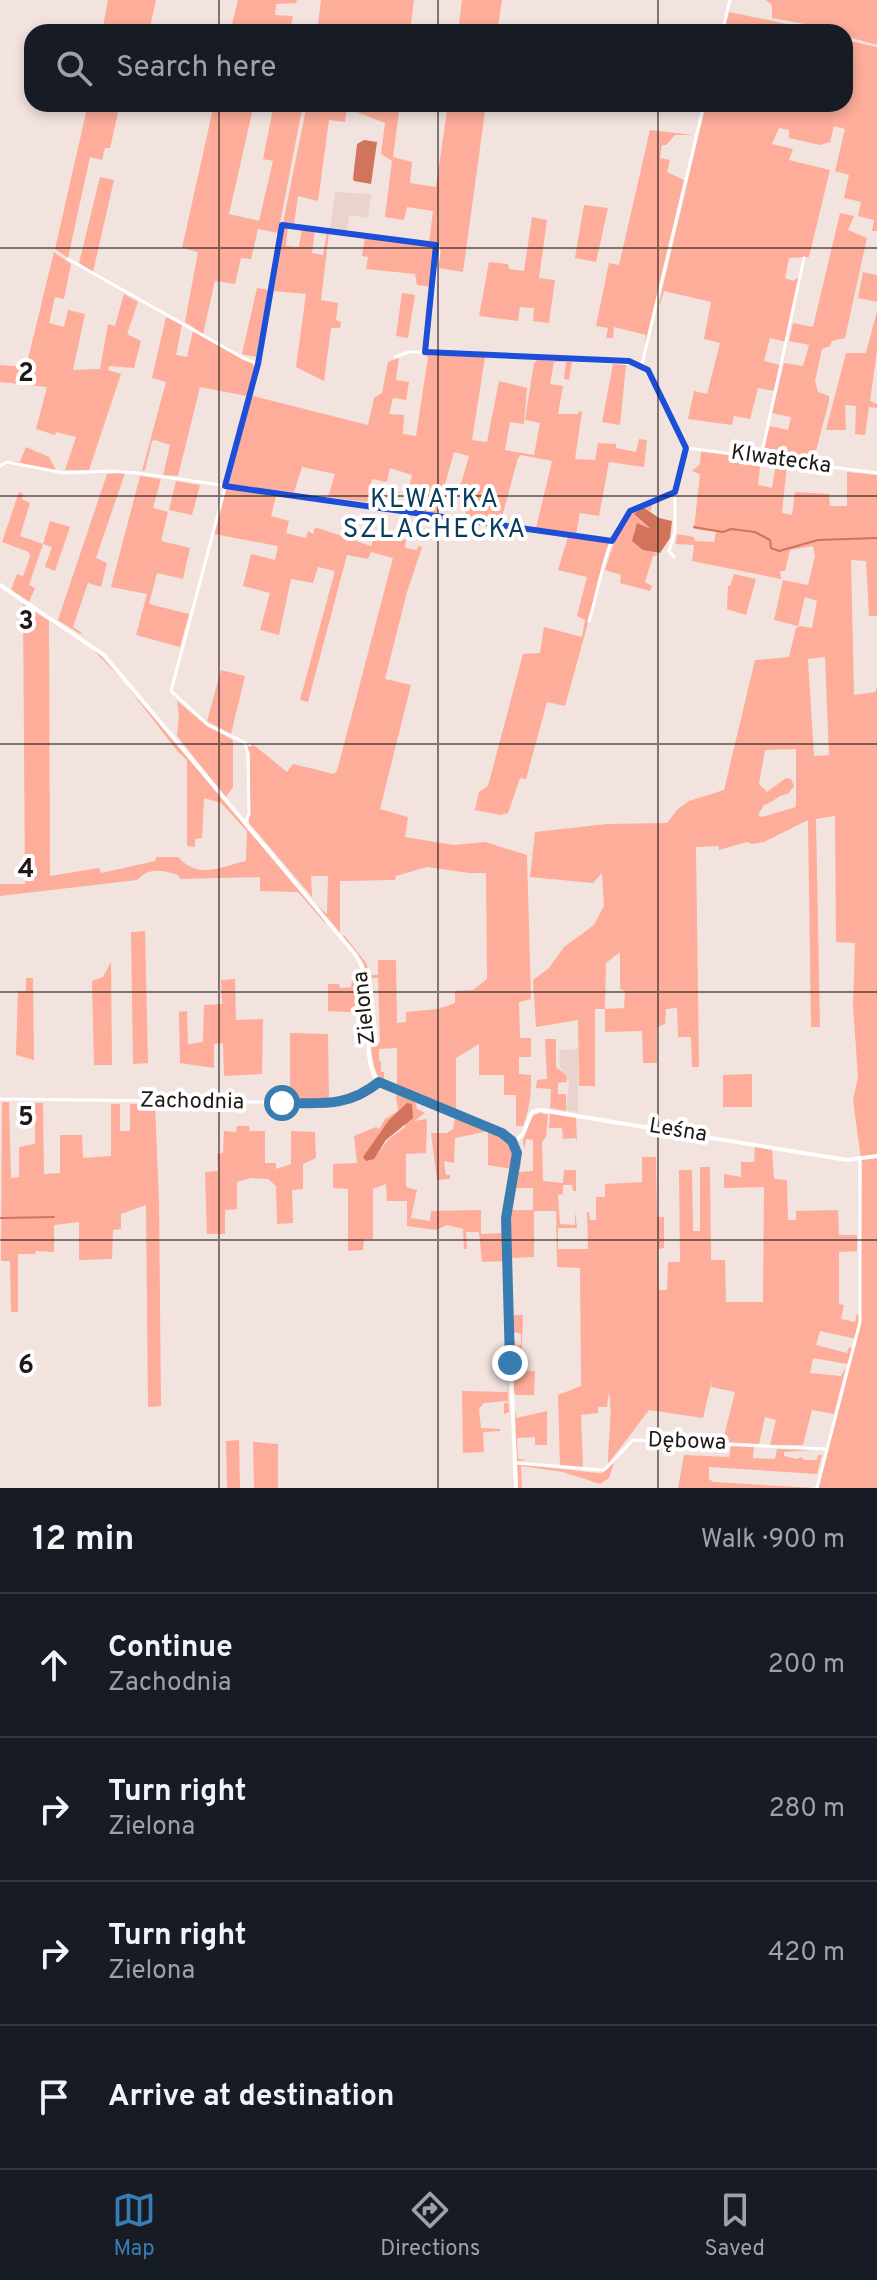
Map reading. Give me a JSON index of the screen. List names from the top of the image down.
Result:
{
  "streets": {
    "street": [
      "Klwatecka",
      "Zielona",
      "Zachodnia",
      "Leśna",
      "Dębowa"
    ]
  },
  "crossings": [
    ["Zielona", "Zachodnia"]
  ],
  "districts": ["KLWATKA SZLACHECKA"],
  "page": {
    "search": "Search here",
    "heading": ["12 min", "Walk · 900 m"],
    "list": [
      ["Continue", "Zachodnia", "200 m"],
      ["Turn right", "Zielona", "280 m"],
      ["Turn right", "Zielona", "420 m"],
      "Arrive at destination"
    ],
    "nav": ["Map", "Directions", "Saved"]
  },
  "grid": {
    "rows": [
      "2",
      "3",
      "4",
      "5",
      "6"
    ]
  }
}
